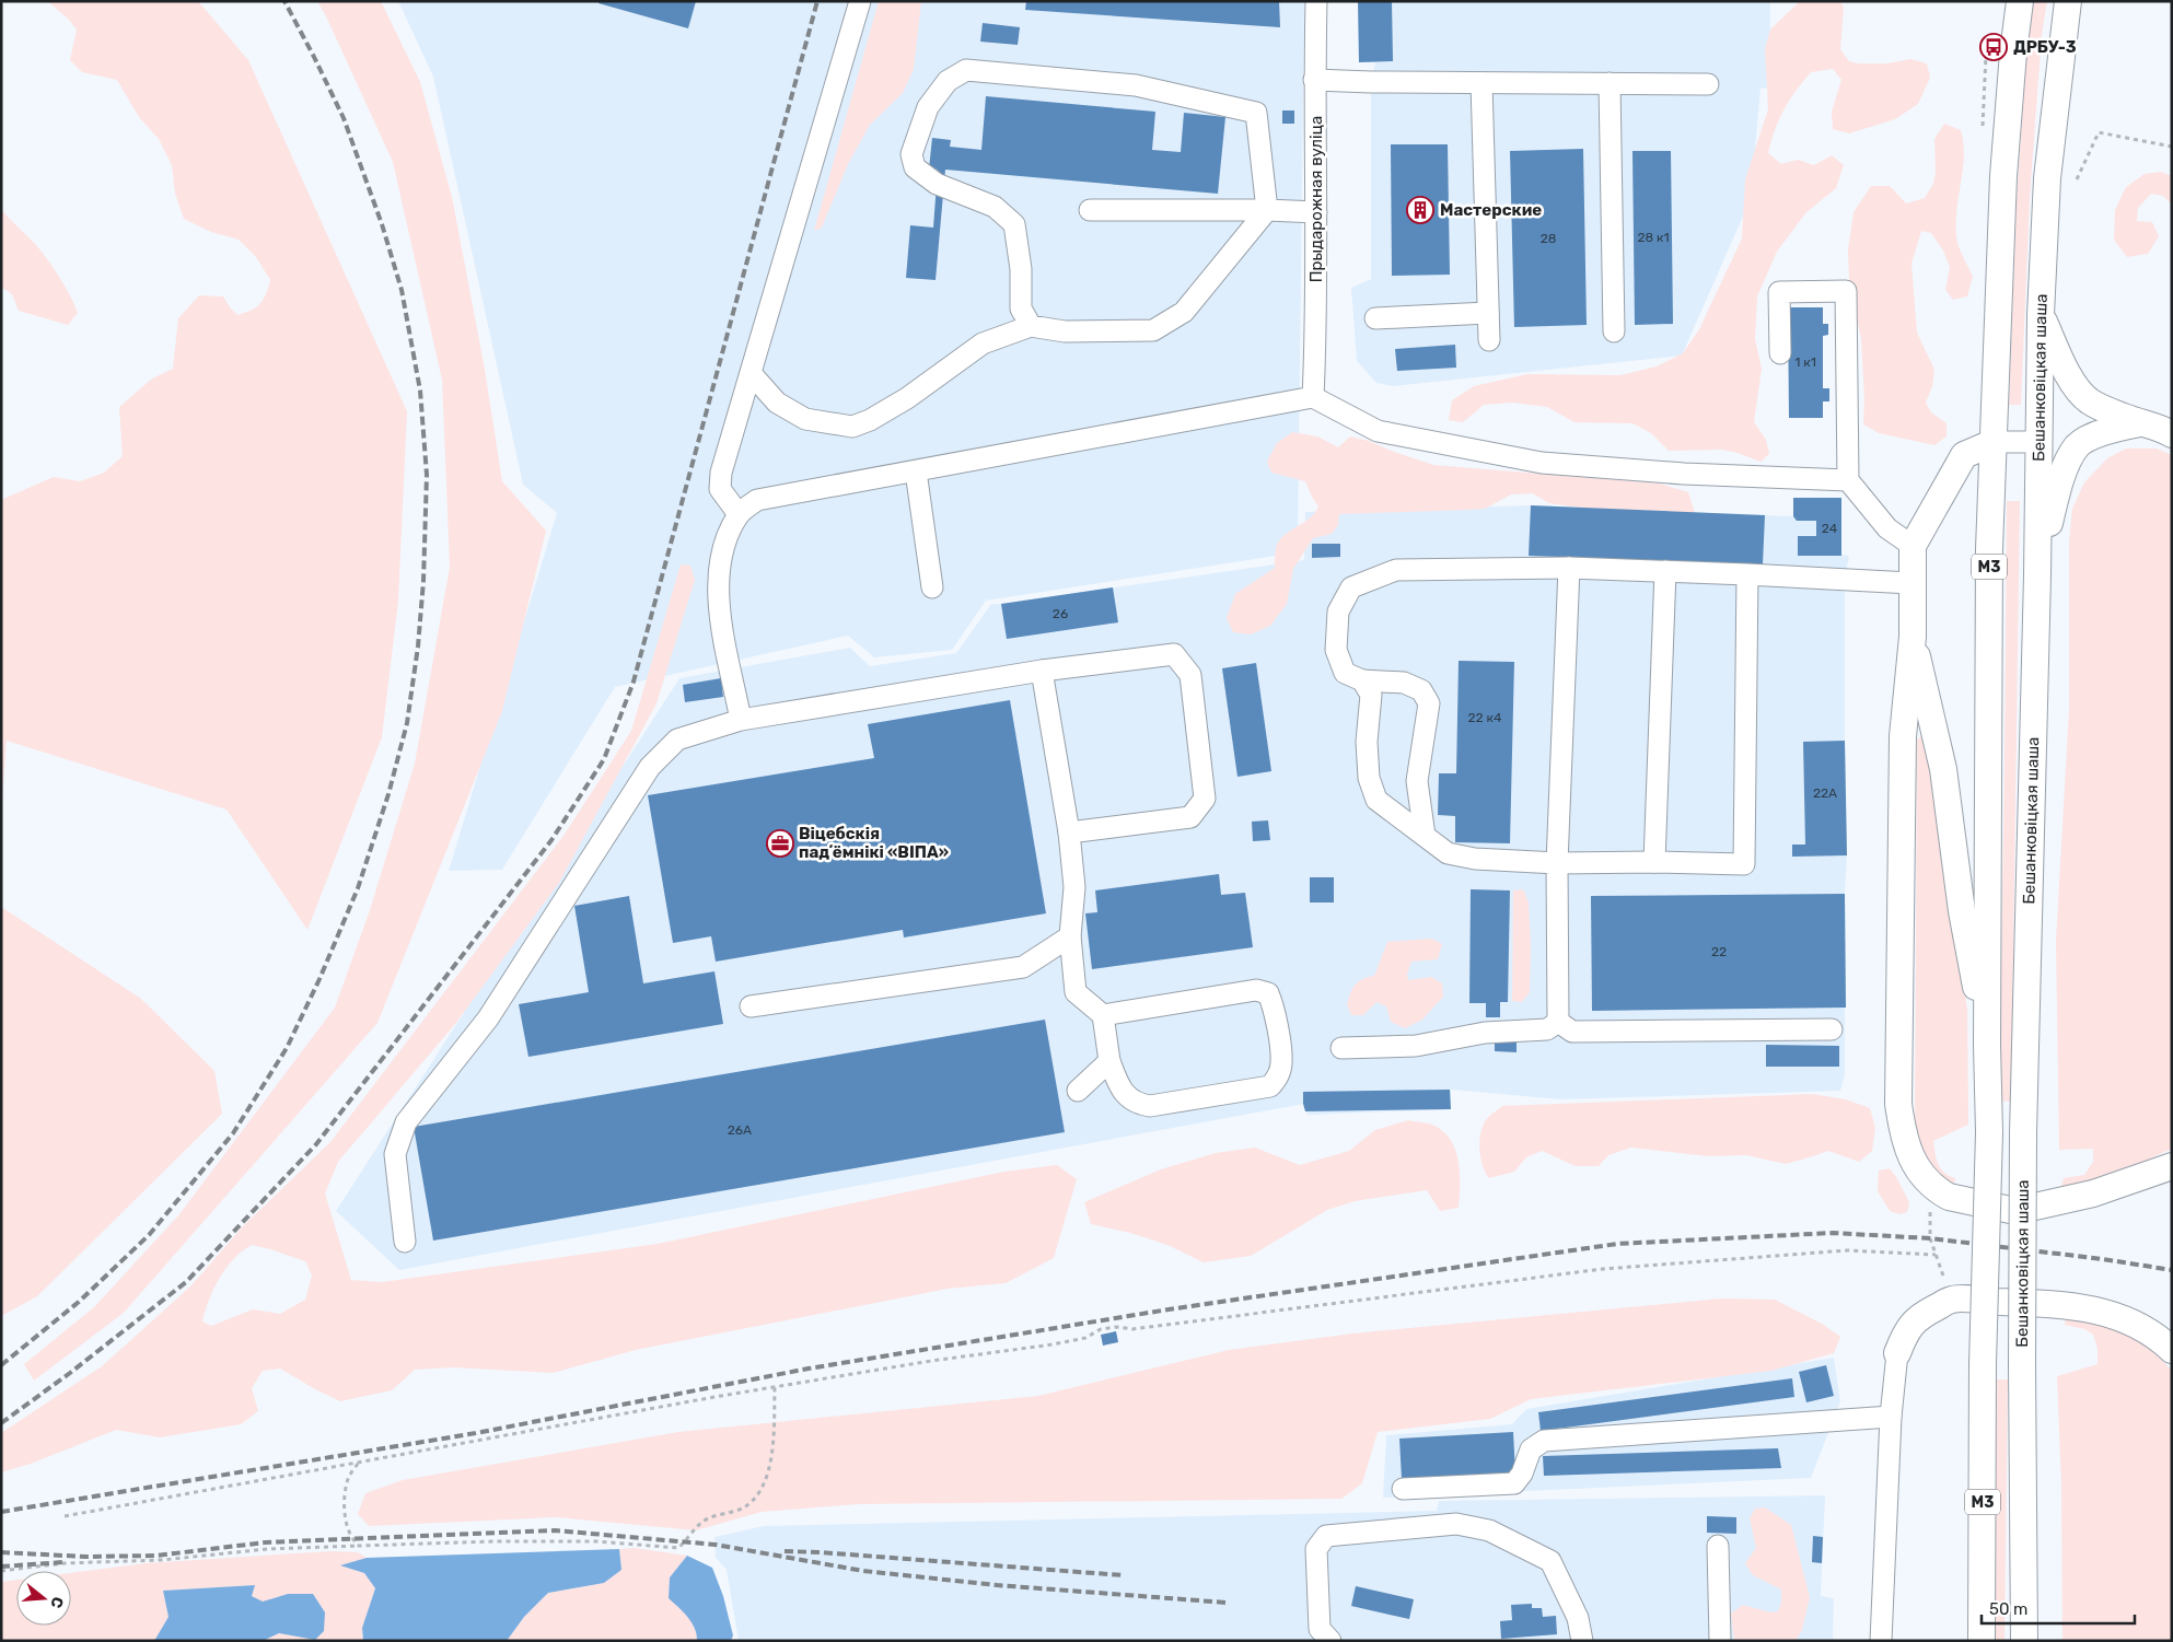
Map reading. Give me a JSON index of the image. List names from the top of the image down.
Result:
{
  "streets": {
    "main road": ["Бешанковіцкая шаша", "М3"],
    "street": ["Прыдарожная вуліца"]
  },
  "places": {
    "bus stop": ["ДРБУ-3"],
    "building": ["Мастерские"],
    "office": ["Віцебскія падʼёмнікі «ВІПА»"]
  },
  "house_numbers": [
    "28 к1",
    "28",
    "1 к1",
    "24",
    "26",
    "22 к4",
    "22А",
    "22",
    "26А"
  ],
  "scale_bar": "50 m",
  "north": "right"
}
